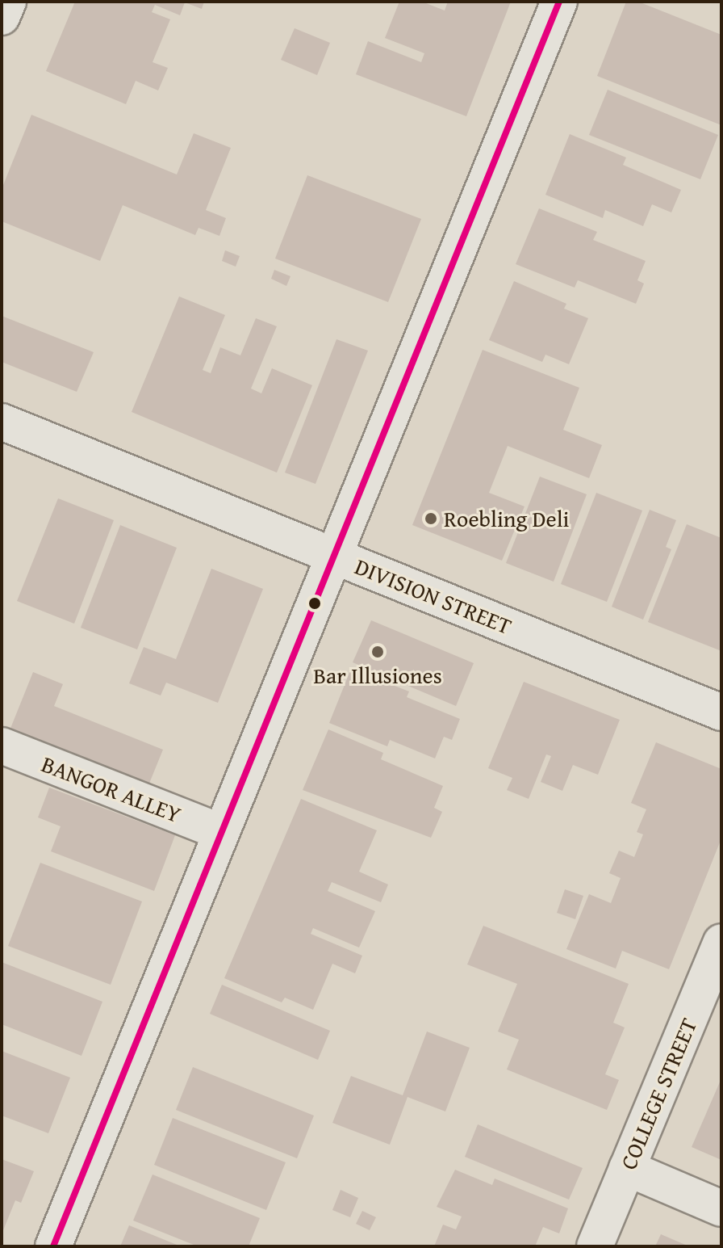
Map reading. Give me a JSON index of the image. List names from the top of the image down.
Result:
{
  "streets": {
    "street": ["DIVISION STREET", "BANGOR ALLEY", "COLLEGE STREET"]
  },
  "places": ["Roebling Deli", "Bar Illusiones"]
}
